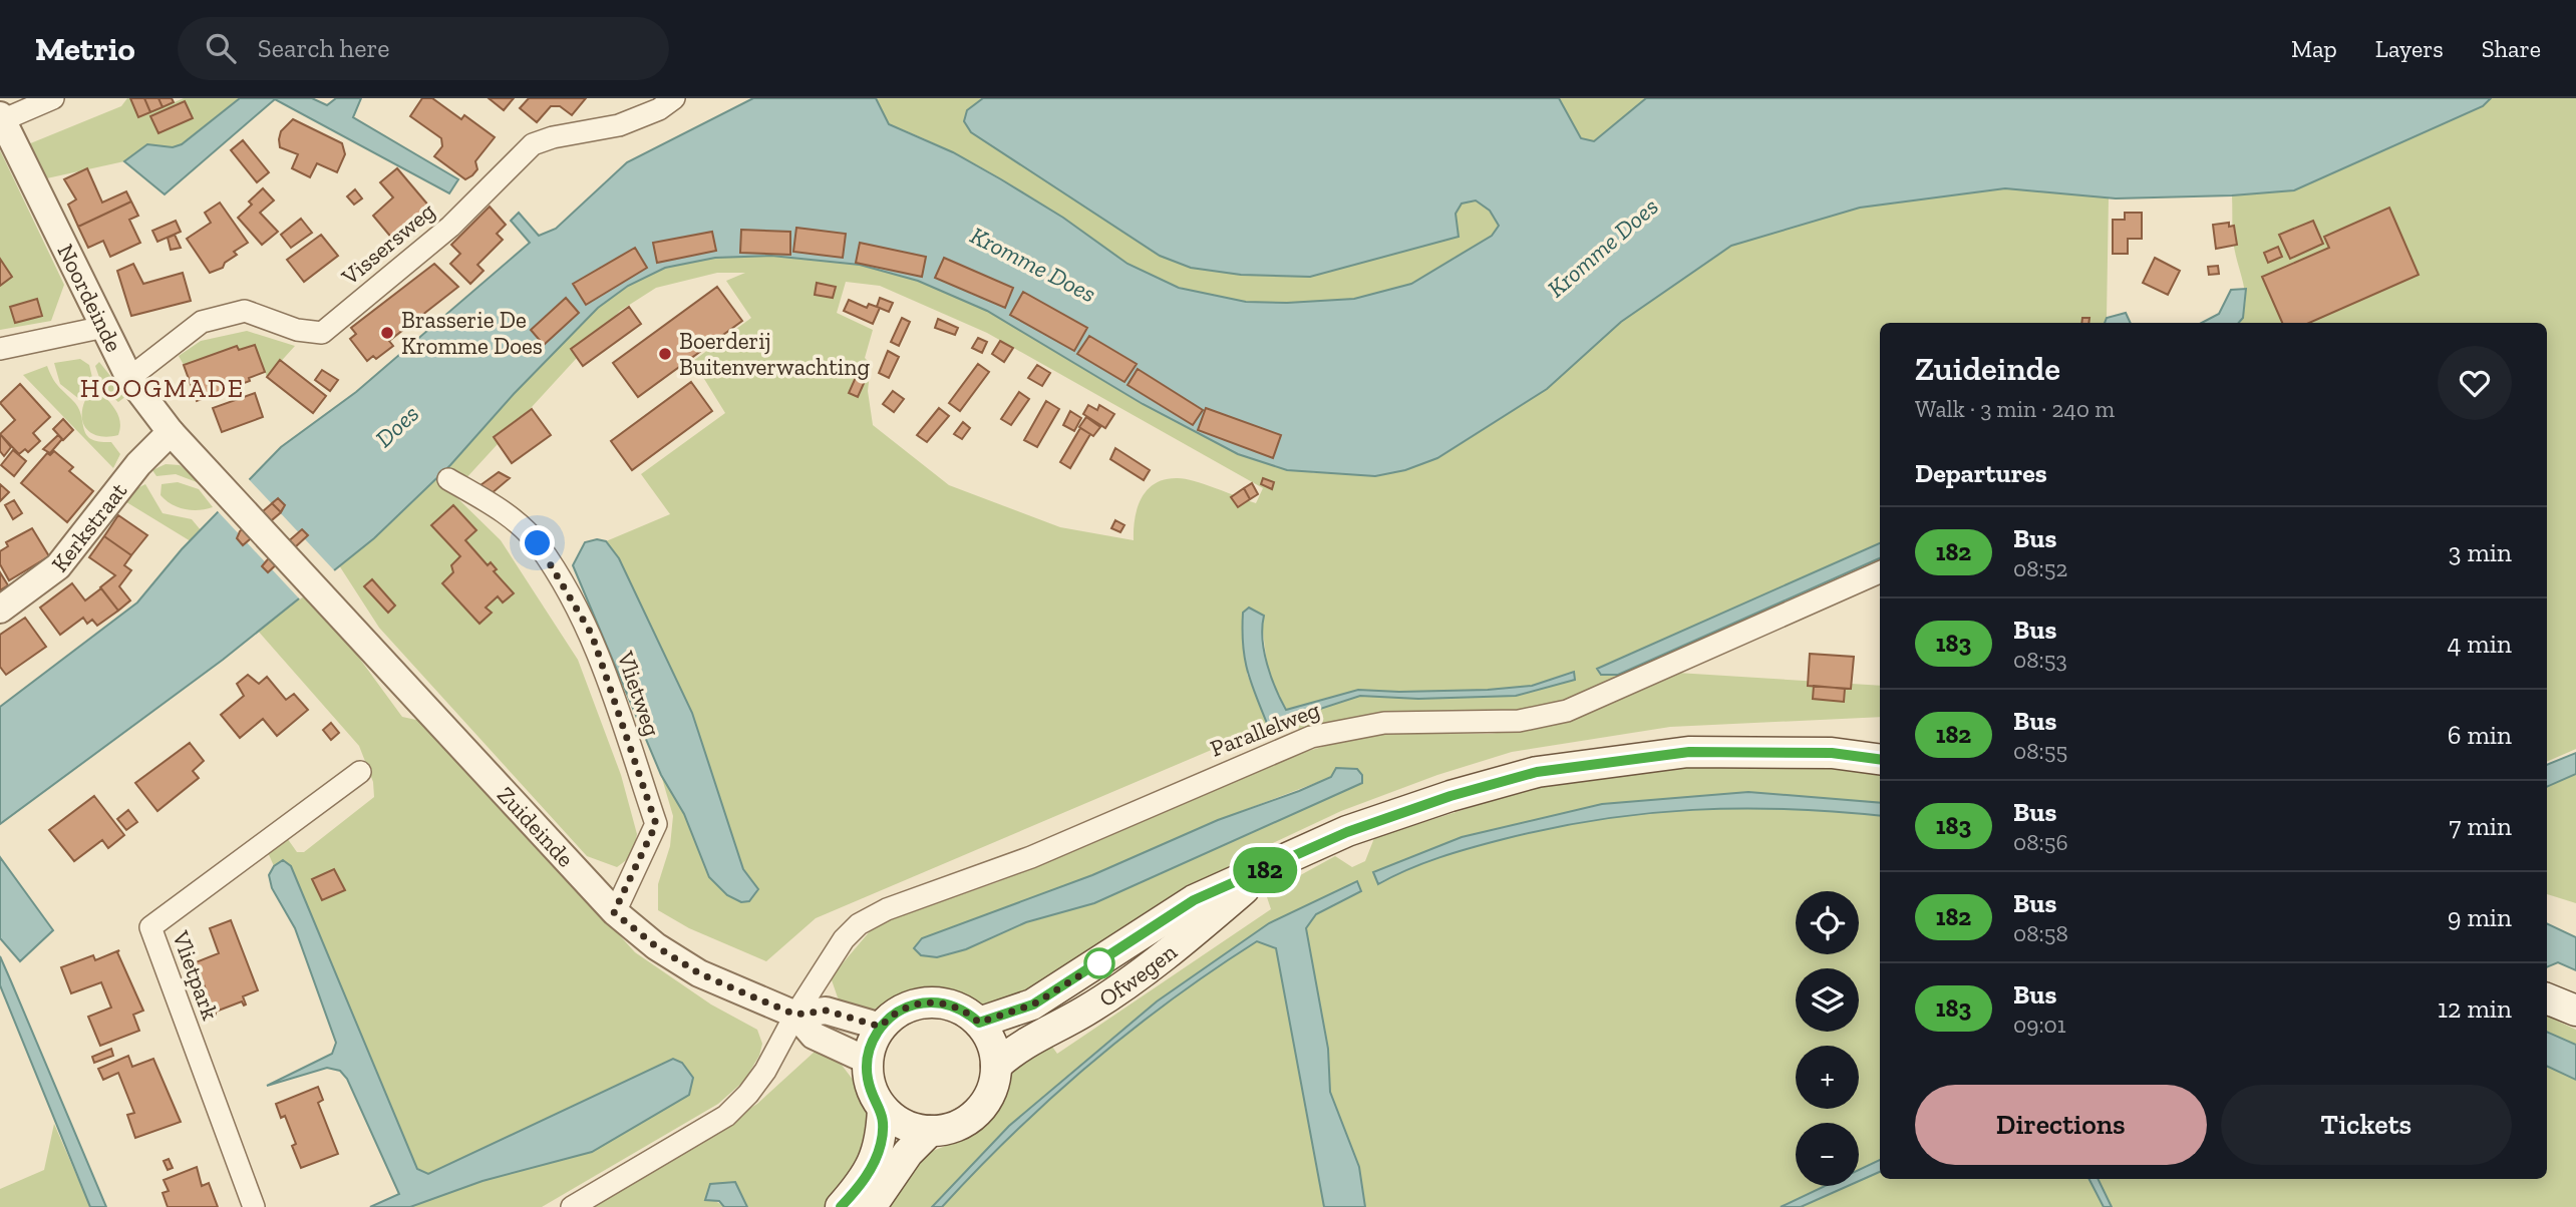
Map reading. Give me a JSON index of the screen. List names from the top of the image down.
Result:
{
  "streets": {
    "main road": ["Ofwegen"],
    "street": [
      "Vissersweg",
      "Noordeinde",
      "Kerkstraat",
      "Vlietweg",
      "Parallelweg",
      "Zuideinde",
      "Vlietpark"
    ]
  },
  "crossings": [
    ["Vissersweg", "Noordeinde"],
    ["Noordeinde", "Kerkstraat"],
    ["Noordeinde", "Zuideinde"],
    ["Vlietweg", "Zuideinde"],
    ["Parallelweg", "Zuideinde"],
    ["Zuideinde", "Ofwegen"]
  ],
  "districts": ["HOOGMADE"],
  "water": ["Kromme Does", "Does"],
  "places": ["Brasserie De Kromme Does", "Boerderij Buitenverwachting"],
  "lines": ["bus line 182"],
  "page": {
    "header": "Metrio",
    "search": "Search here",
    "nav": ["Map", "Layers", "Share"],
    "on_map": "182",
    "heading": [
      ["Zuideinde", "Walk · 3 min · 240 m"],
      "Departures"
    ],
    "list": [
      {
        "mark": "182",
        "name": "Bus",
        "note": "08:52",
        "value": "3 min"
      },
      {
        "mark": "183",
        "name": "Bus",
        "note": "08:53",
        "value": "4 min"
      },
      {
        "mark": "182",
        "name": "Bus",
        "note": "08:55",
        "value": "6 min"
      },
      {
        "mark": "183",
        "name": "Bus",
        "note": "08:56",
        "value": "7 min"
      },
      {
        "mark": "182",
        "name": "Bus",
        "note": "08:58",
        "value": "9 min"
      },
      {
        "mark": "183",
        "name": "Bus",
        "note": "09:01",
        "value": "12 min"
      }
    ],
    "map_buttons": ["+", "−"],
    "buttons": ["Directions", "Tickets"]
  }
}
